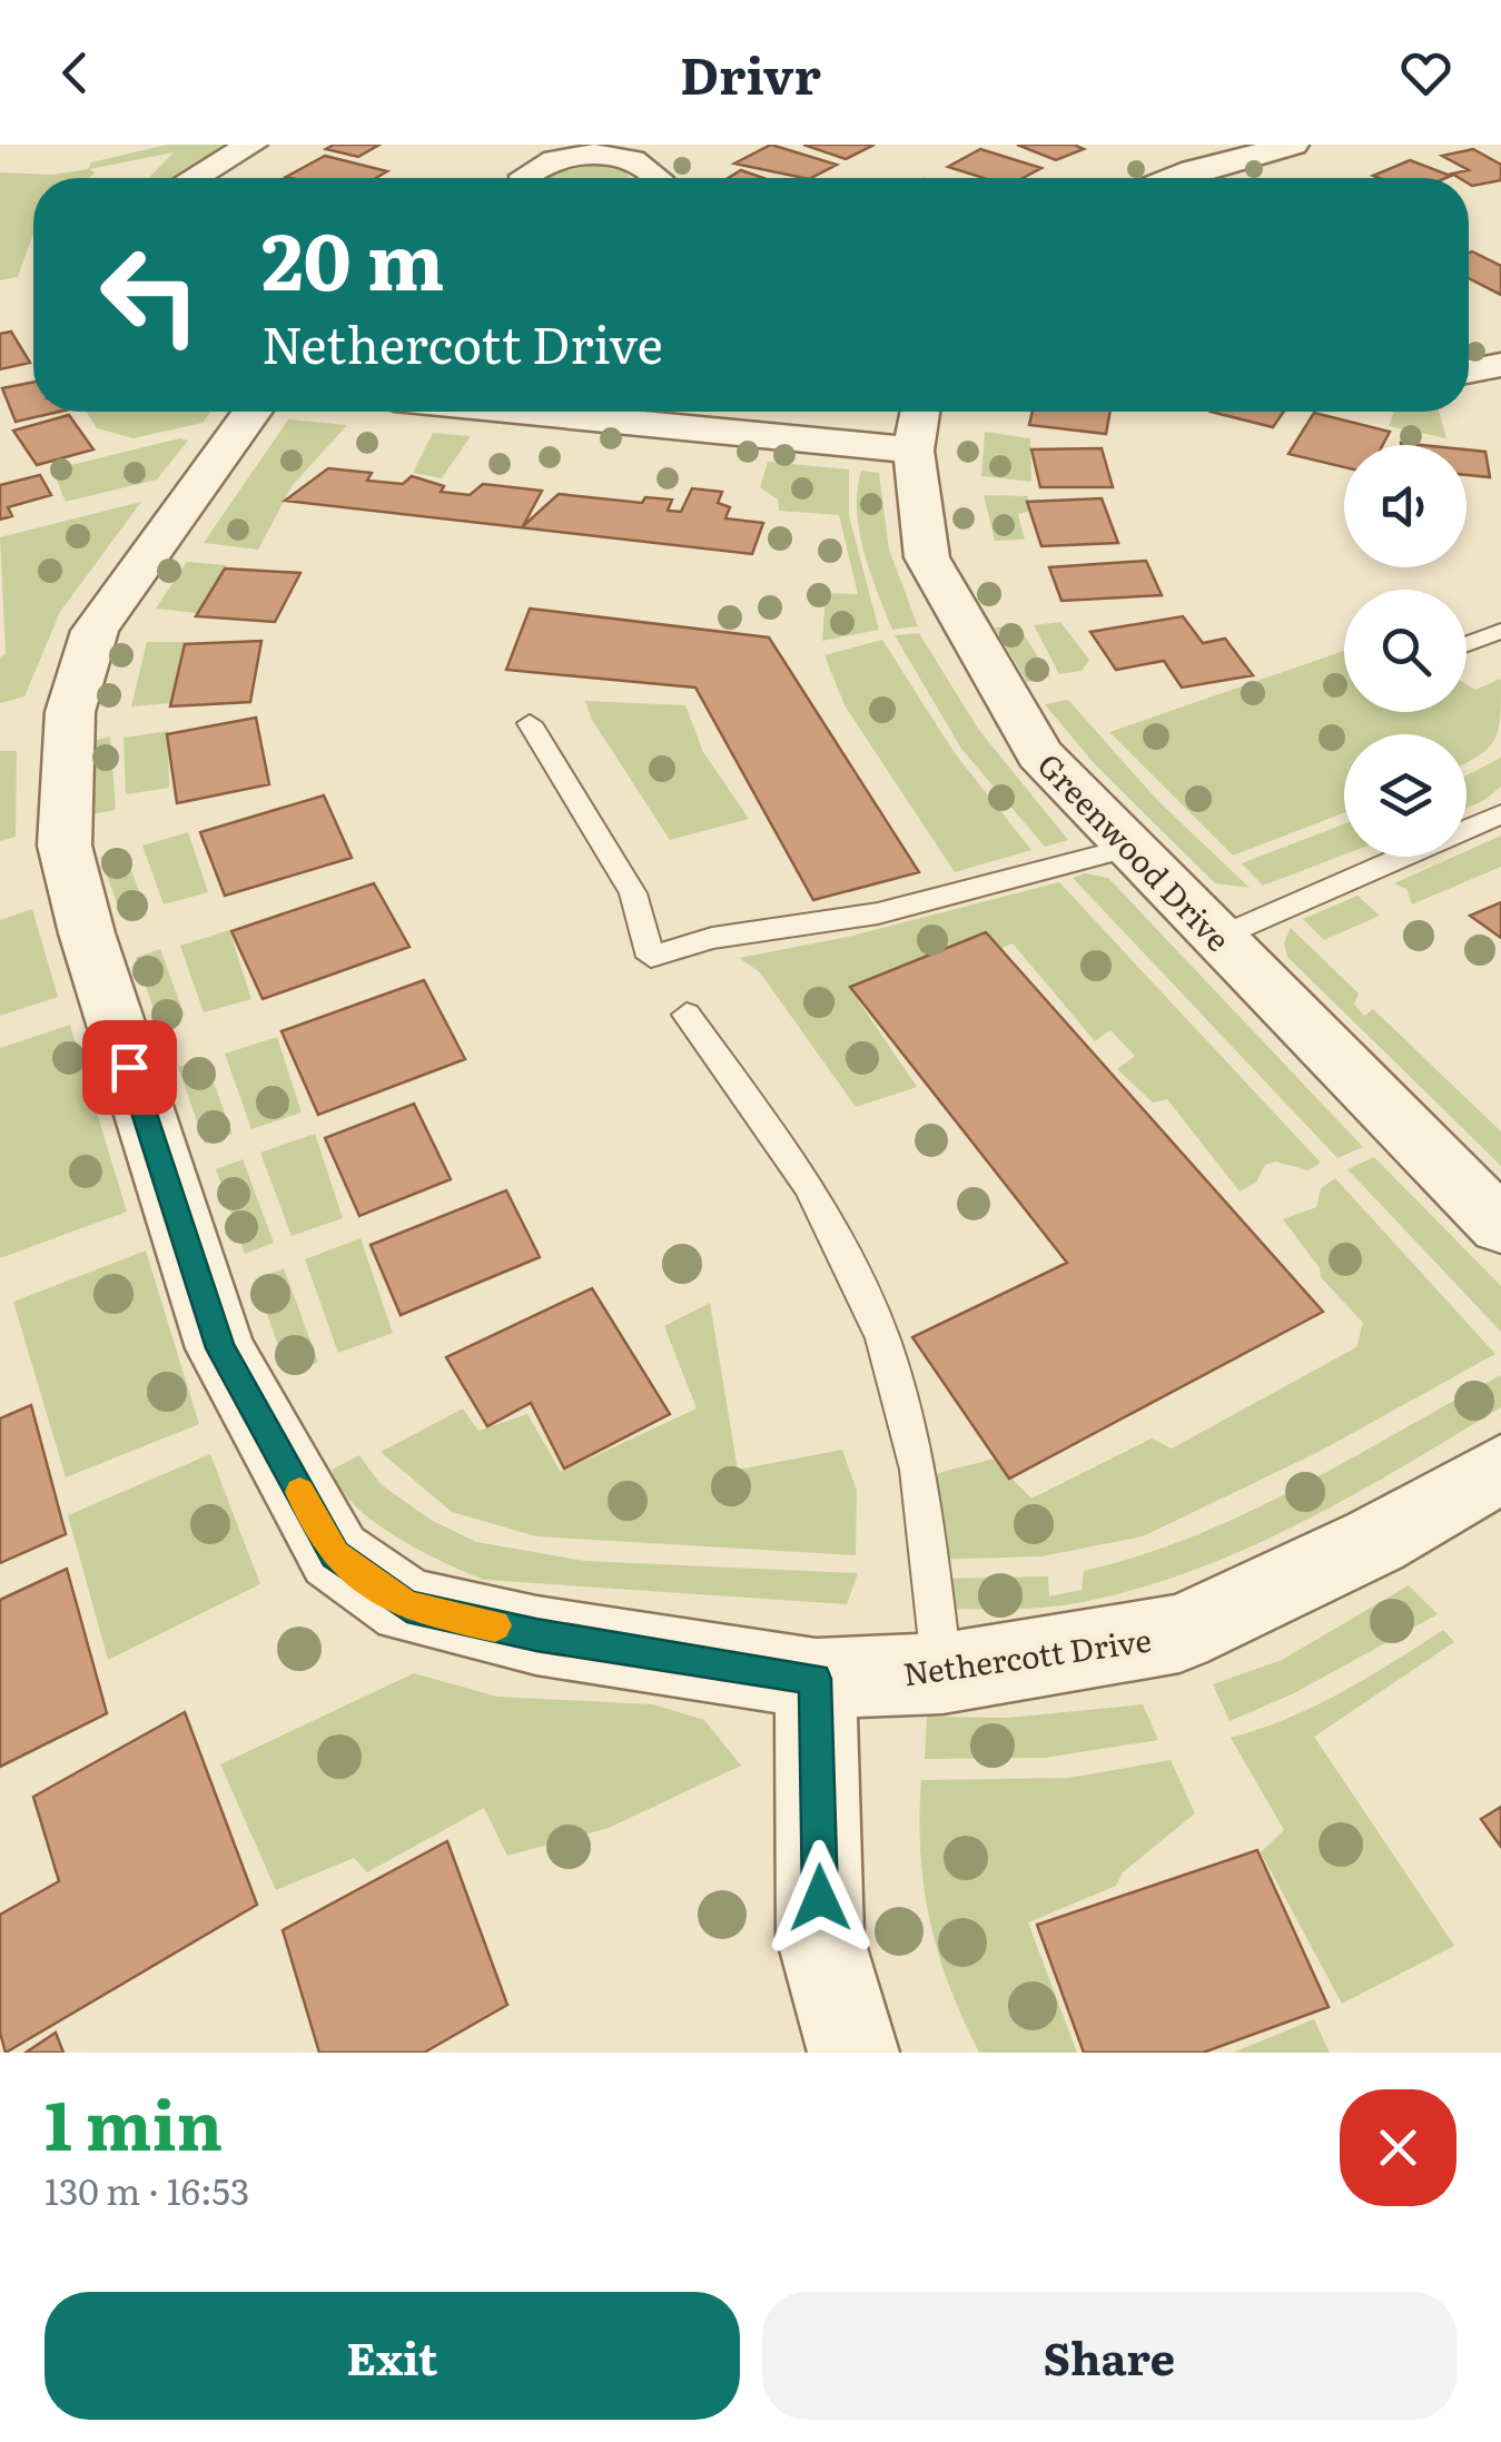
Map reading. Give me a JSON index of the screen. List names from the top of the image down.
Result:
{
  "streets": {
    "street": ["Greenwood Drive", "Nethercott Drive"]
  },
  "page": {
    "header": "Drivr",
    "turn": ["20 m", "Nethercott Drive"],
    "heading": ["1 min", "130 m · 16:53"],
    "buttons": ["Exit", "Share"]
  }
}
